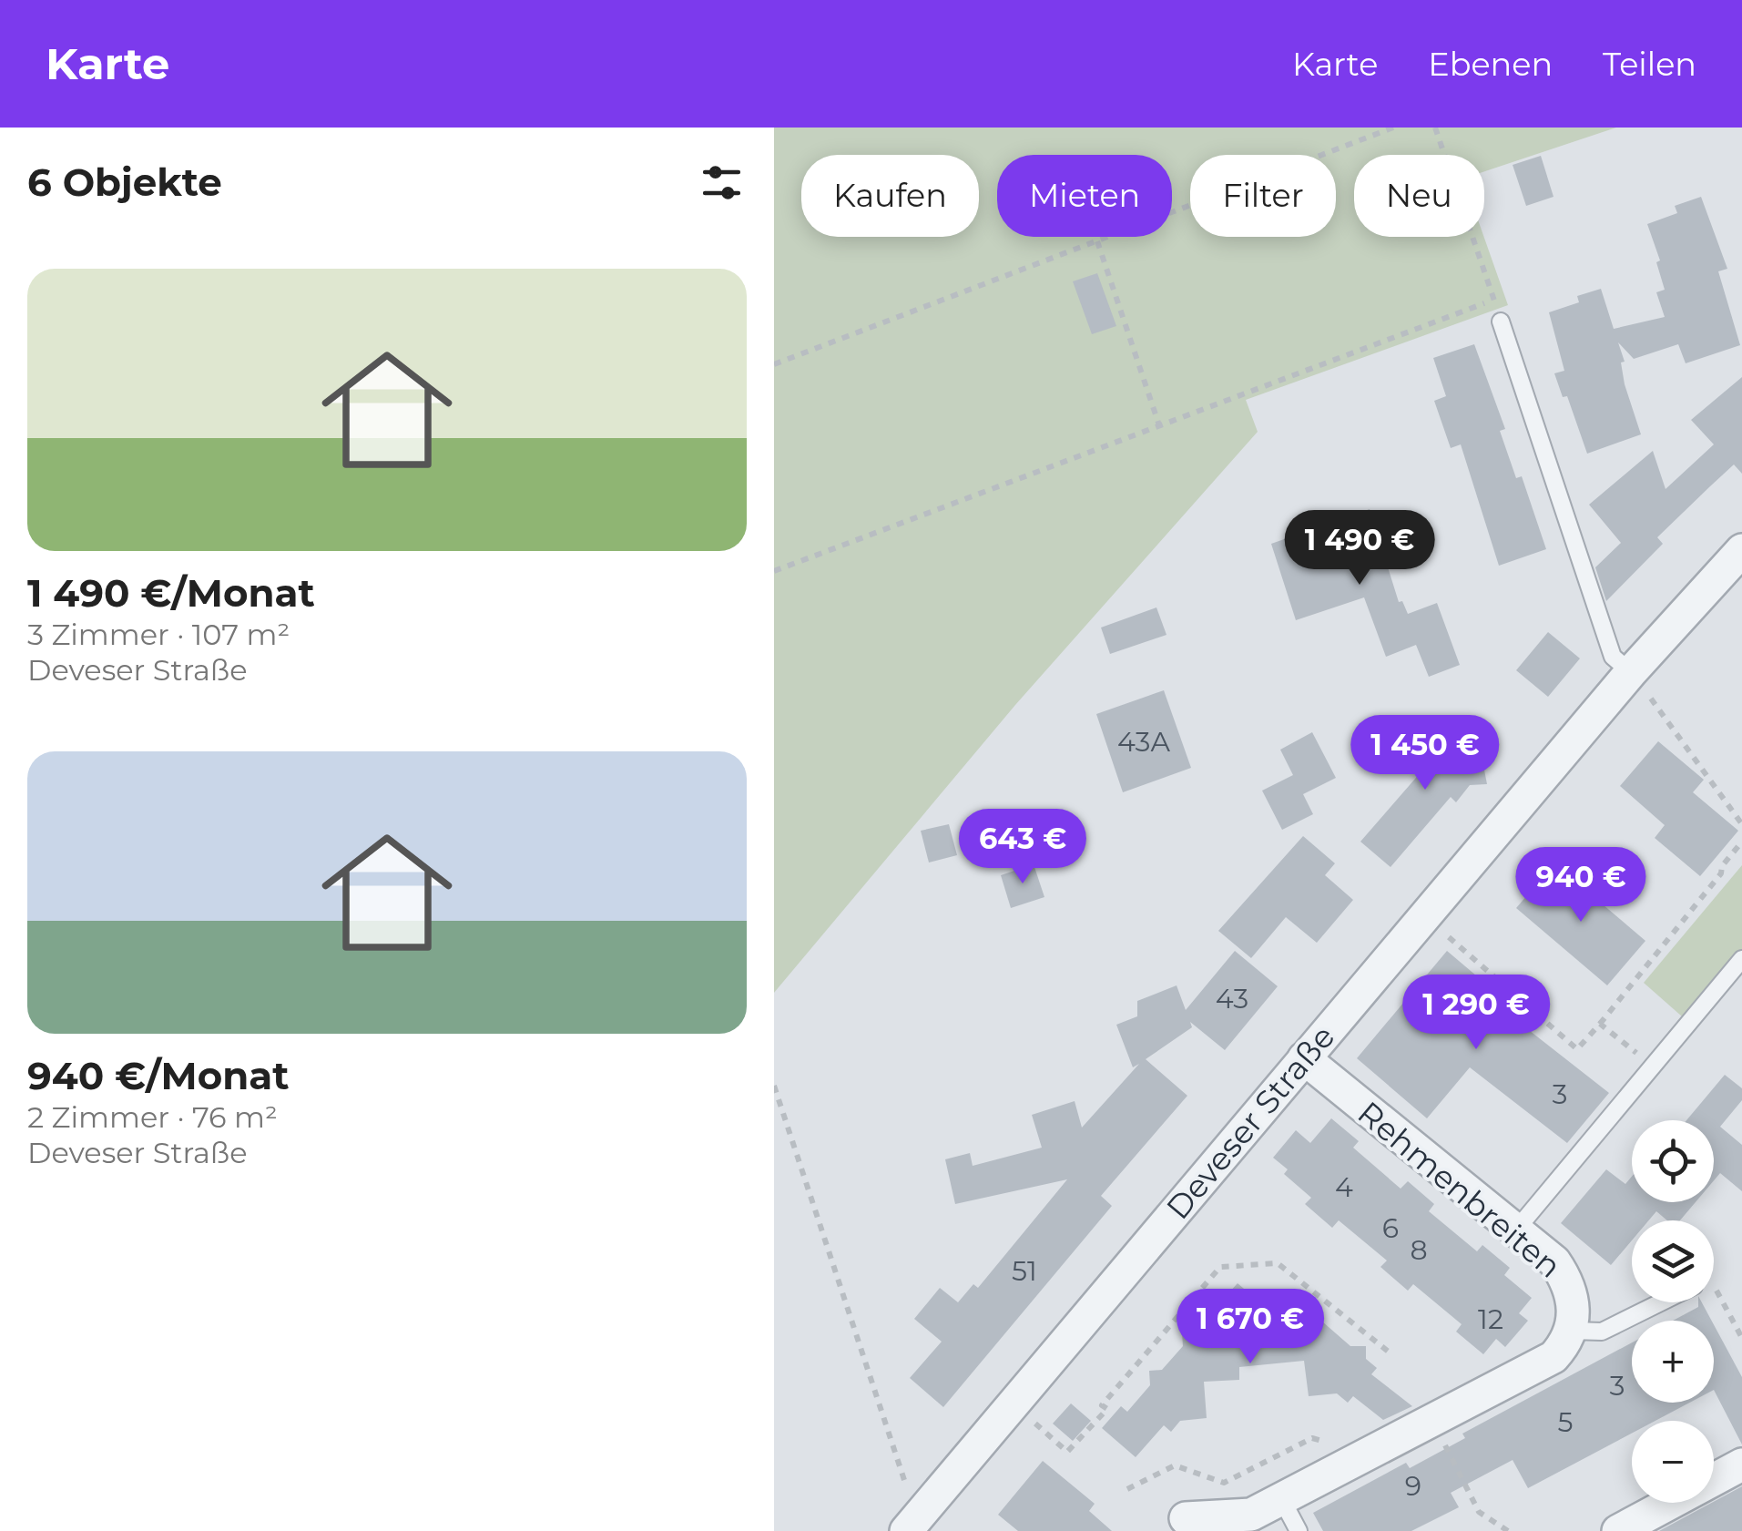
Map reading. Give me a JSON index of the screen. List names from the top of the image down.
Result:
{
  "streets": {
    "street": ["Deveser Straße", "Rehmenbreiten"]
  },
  "crossings": [
    ["Deveser Straße", "Rehmenbreiten"]
  ],
  "house_numbers": [
    "43A",
    "43",
    "3",
    "4",
    "6",
    "8",
    "51",
    "12",
    "3",
    "5",
    "9"
  ],
  "page": {
    "header": "Karte",
    "nav": ["Karte", "Ebenen", "Teilen"],
    "heading": "6 Objekte",
    "chip": [
      "Kaufen",
      "Mieten",
      "Filter",
      "Neu"
    ],
    "list": [
      {
        "name": "1 490 €/Monat",
        "note": "3 Zimmer · 107 m² · Deveser Straße"
      },
      {
        "name": "940 €/Monat",
        "note": "2 Zimmer · 76 m² · Deveser Straße"
      }
    ],
    "price": [
      "1 490 €",
      "1 450 €",
      "643 €",
      "940 €",
      "1 290 €",
      "1 670 €"
    ],
    "map_buttons": ["+", "−"]
  }
}
